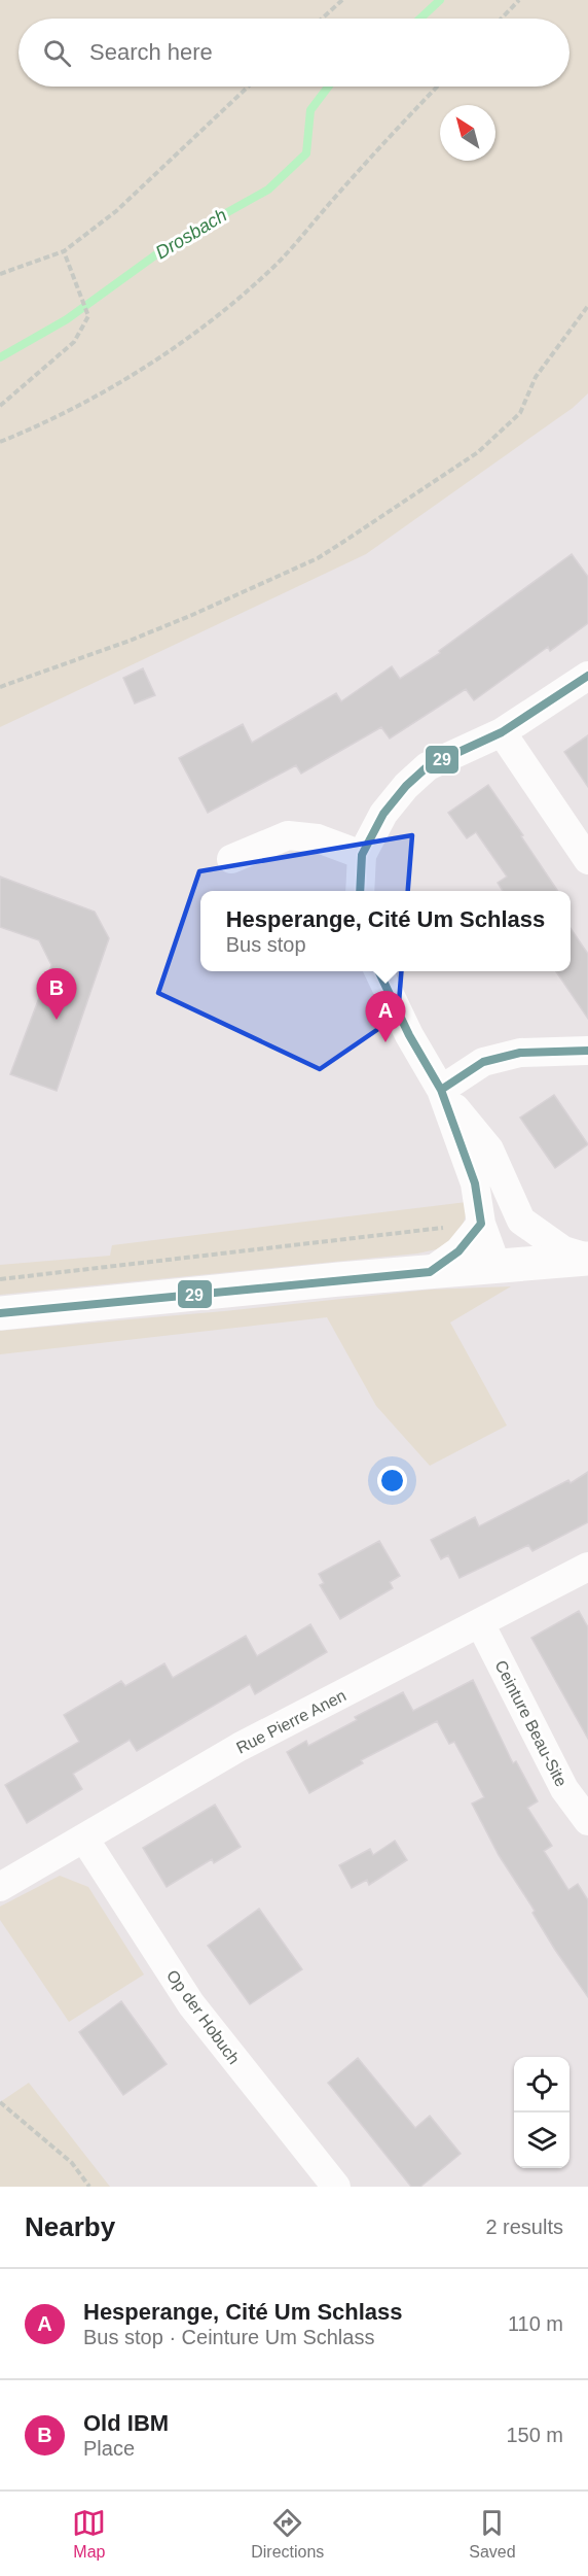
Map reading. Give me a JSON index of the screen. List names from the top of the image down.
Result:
{
  "streets": {
    "street": ["Rue Pierre Anen", "Ceinture Beau-Site", "Op der Hobuch"]
  },
  "crossings": [
    ["Rue Pierre Anen", "Ceinture Beau-Site"],
    ["Rue Pierre Anen", "Op der Hobuch"]
  ],
  "water": ["Drosbach"],
  "lines": ["transit line 29"],
  "north": "top left",
  "page": {
    "search": "Search here",
    "popup": ["Hesperange, Cité Um Schlass", "Bus stop"],
    "pins": ["B", "A"],
    "heading": ["Nearby", "2 results"],
    "list": [
      {
        "mark": "A",
        "name": "Hesperange, Cité Um Schlass",
        "note": "Bus stop · Ceinture Um Schlass",
        "value": "110 m"
      },
      {
        "mark": "B",
        "name": "Old IBM",
        "note": "Place",
        "value": "150 m"
      }
    ],
    "nav": ["Map", "Directions", "Saved"]
  }
}
